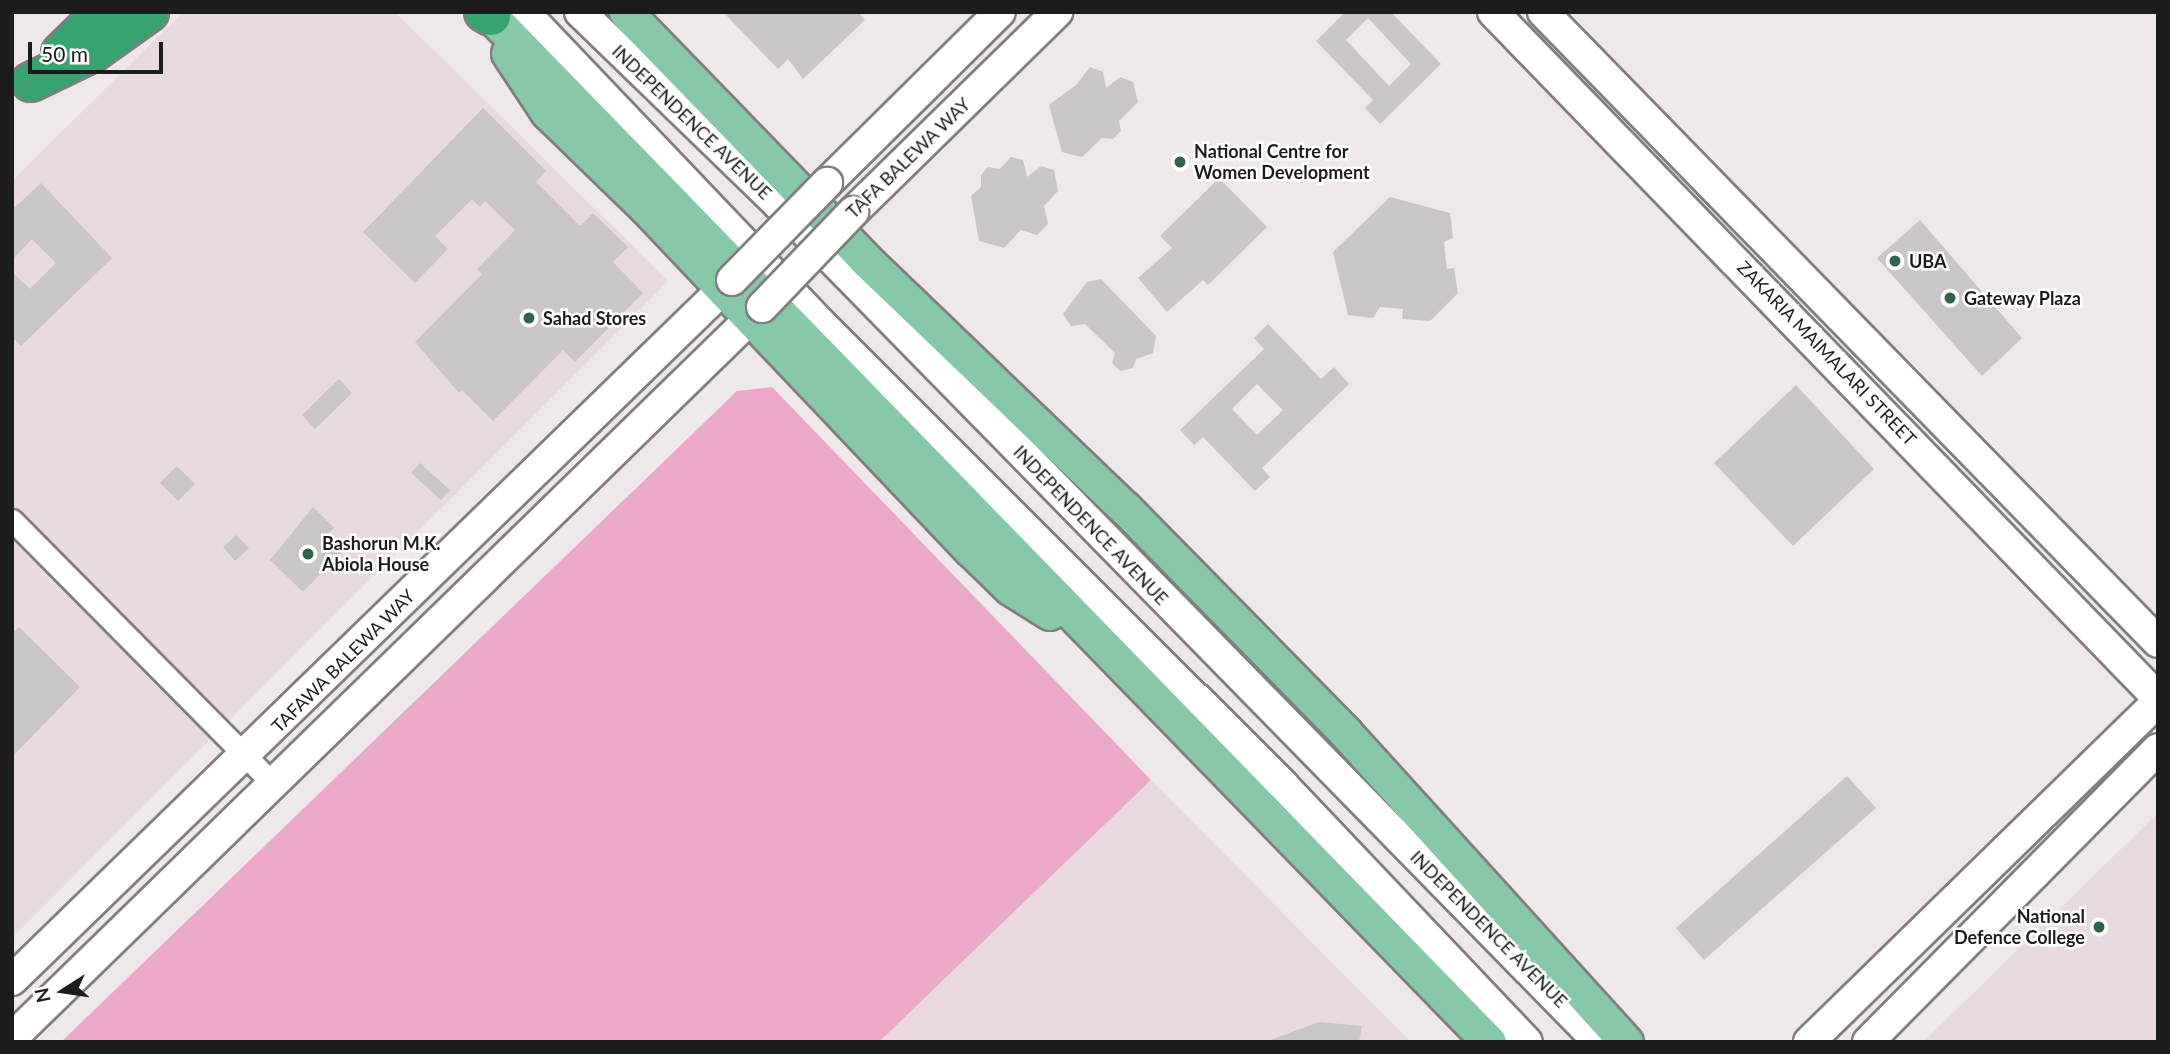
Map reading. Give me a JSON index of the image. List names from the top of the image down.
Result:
{
  "streets": {
    "main road": [
      "INDEPENDENCE AVENUE",
      "TAFA BALEWA WAY",
      "ZAKARIA MAIMALARI STREET",
      "TAFAWA BALEWA WAY"
    ]
  },
  "places": [
    "National Centre for Women Development",
    "UBA",
    "Gateway Plaza",
    "Sahad Stores",
    "Bashorun M.K. Abiola House",
    "National Defence College"
  ],
  "scale_bar": "50 m",
  "north": "left"
}
